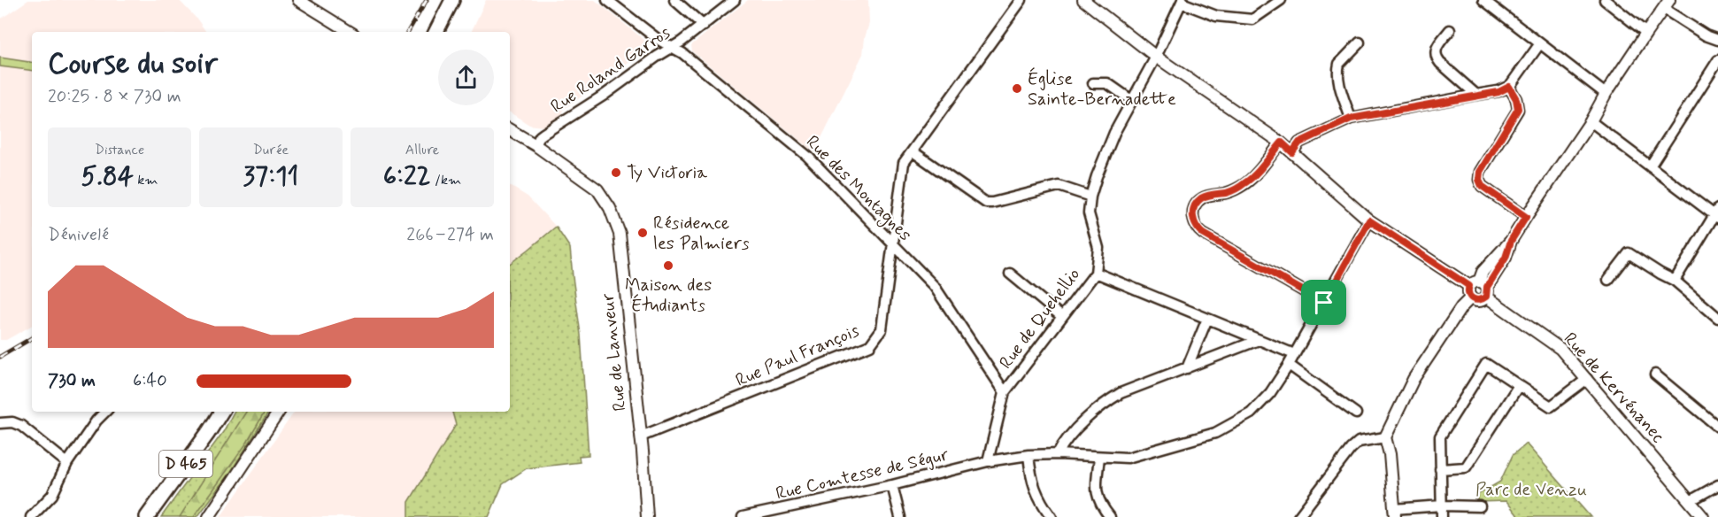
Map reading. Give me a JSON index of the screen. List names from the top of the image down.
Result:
{
  "streets": {
    "main road": ["D 465"],
    "street": [
      "Rue Roland Garros",
      "Rue des Montagnes",
      "Rue de Quehellio",
      "Rue de Lanveur",
      "Rue Paul François",
      "Rue de Kervénanec",
      "Rue Comtesse de Ségur"
    ]
  },
  "crossings": [
    ["Rue Roland Garros", "Rue des Montagnes"],
    ["Rue Roland Garros", "Rue de Lanveur"],
    ["Rue des Montagnes", "Rue de Quehellio"],
    ["Rue des Montagnes", "Rue Paul François"],
    ["Rue de Quehellio", "Rue de Kervénanec"],
    ["Rue de Lanveur", "Rue Paul François"],
    ["Rue de Kervénanec", "Rue Comtesse de Ségur"]
  ],
  "parks": ["Parc de Venzu"],
  "places": [
    "Église Sainte-Bernadette",
    "Ty Victoria",
    "Résidence les Palmiers",
    "Maison des Étudiants"
  ],
  "page": {
    "heading": ["Course du soir", "20:25 · 8 × 730 m"],
    "stats": [
      ["Distance", "5.84 km"],
      ["Durée", "37:11"],
      ["Allure", "6:22 /km"]
    ],
    "chart": ["Dénivelé", "266–274 m"],
    "list": [
      {
        "name": "730 m",
        "note": "6:40"
      }
    ]
  }
}
